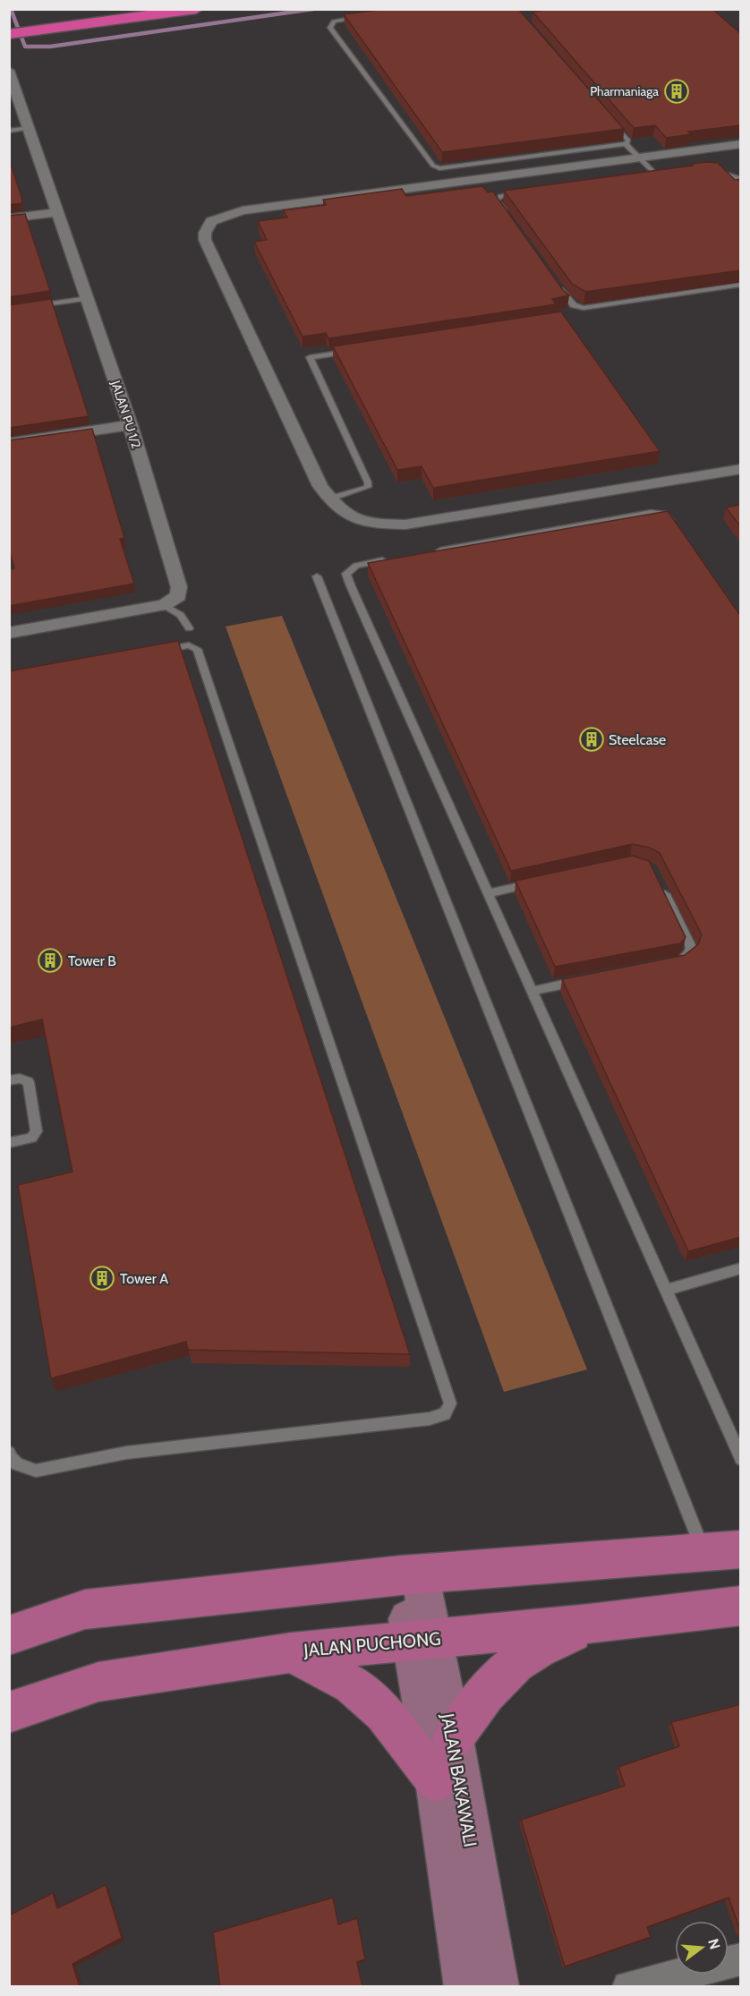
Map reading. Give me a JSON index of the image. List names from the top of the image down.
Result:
{
  "streets": {
    "main road": ["JALAN PUCHONG", "JALAN BAKAWALI"],
    "street": ["JALAN PU 1/2"]
  },
  "crossings": [
    ["JALAN PUCHONG", "JALAN BAKAWALI"]
  ],
  "places": {
    "building": [
      "Pharmaniaga",
      "Steelcase",
      "Tower B",
      "Tower A"
    ]
  },
  "north": "right"
}
